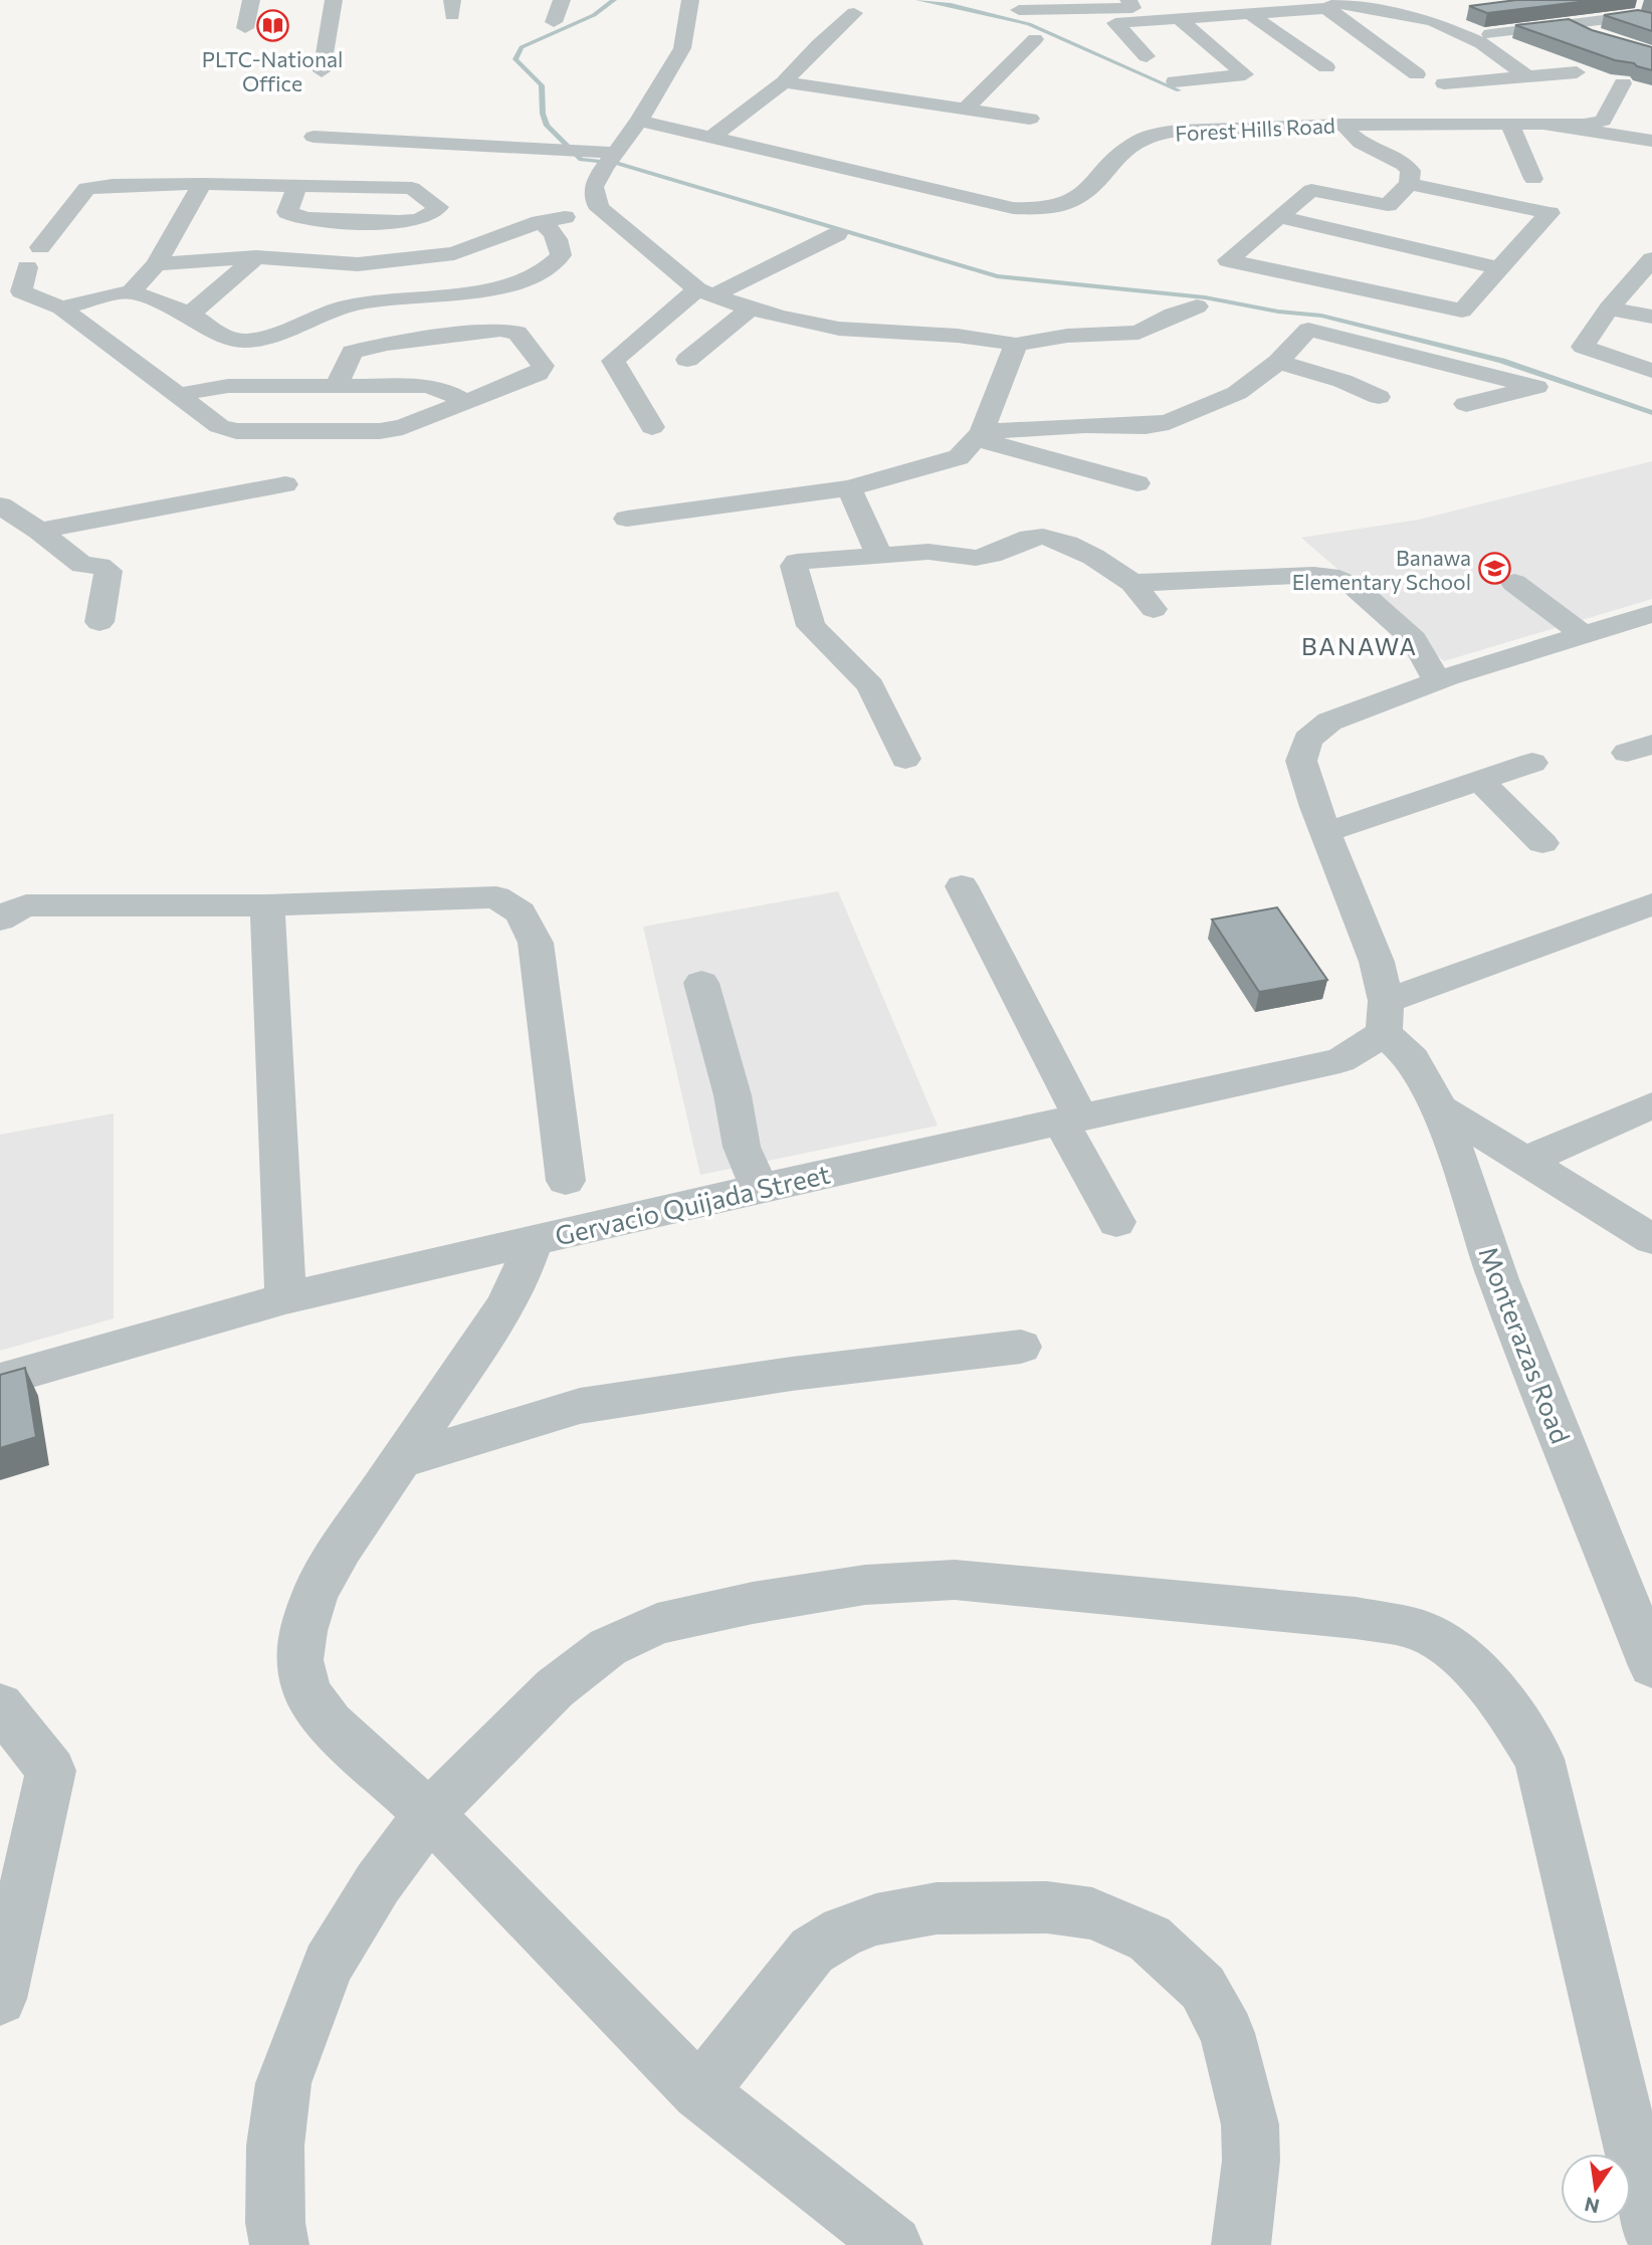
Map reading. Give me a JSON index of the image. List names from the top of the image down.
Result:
{
  "streets": {
    "street": ["Forest Hills Road", "Gervacio Quijada Street", "Monterazas Road"]
  },
  "crossings": [
    ["Gervacio Quijada Street", "Monterazas Road"]
  ],
  "districts": ["BANAWA"],
  "places": {
    "library": ["PLTC-National Office"],
    "school or university": ["Banawa Elementary School"]
  },
  "north": "bottom"
}
